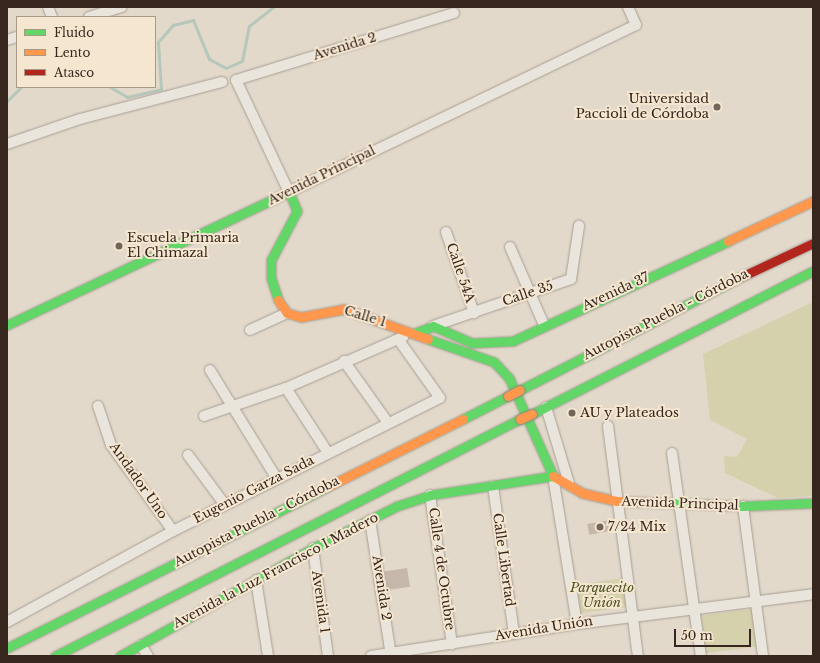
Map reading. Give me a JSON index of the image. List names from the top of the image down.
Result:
{
  "streets": {
    "main road": [
      "Avenida Principal",
      "Avenida 37",
      "Autopista Puebla - Córdoba",
      "Calle 1",
      "Avenida la Luz Francisco I Madero"
    ],
    "street": [
      "Avenida 2",
      "Calle 54A",
      "Calle 35",
      "Andador Uno",
      "Eugenio Garza Sada",
      "Calle Libertad",
      "Calle 4 de Octubre",
      "Avenida 1",
      "Avenida Unión"
    ]
  },
  "crossings": [
    ["Avenida 2", "Avenida Principal"],
    ["Avenida 2", "Avenida la Luz Francisco I Madero"],
    ["Avenida 2", "Avenida Unión"],
    ["Avenida Principal", "Calle 1"],
    ["Avenida Principal", "Avenida la Luz Francisco I Madero"],
    ["Calle 54A", "Calle 35"],
    ["Avenida 37", "Calle 35"],
    ["Calle 1", "Avenida la Luz Francisco I Madero"],
    ["Andador Uno", "Eugenio Garza Sada"],
    ["Calle Libertad", "Avenida la Luz Francisco I Madero"],
    ["Calle Libertad", "Avenida Unión"],
    ["Calle 4 de Octubre", "Avenida la Luz Francisco I Madero"],
    ["Calle 4 de Octubre", "Avenida Unión"],
    ["Avenida la Luz Francisco I Madero", "Avenida 1"]
  ],
  "parks": ["Parquecito Unión"],
  "places": [
    "Universidad Paccioli de Córdoba",
    "Escuela Primaria El Chimazal",
    "AU y Plateados",
    "7/24 Mix"
  ],
  "legend": ["Fluido", "Lento", "Atasco"],
  "scale_bar": "50 m"
}
